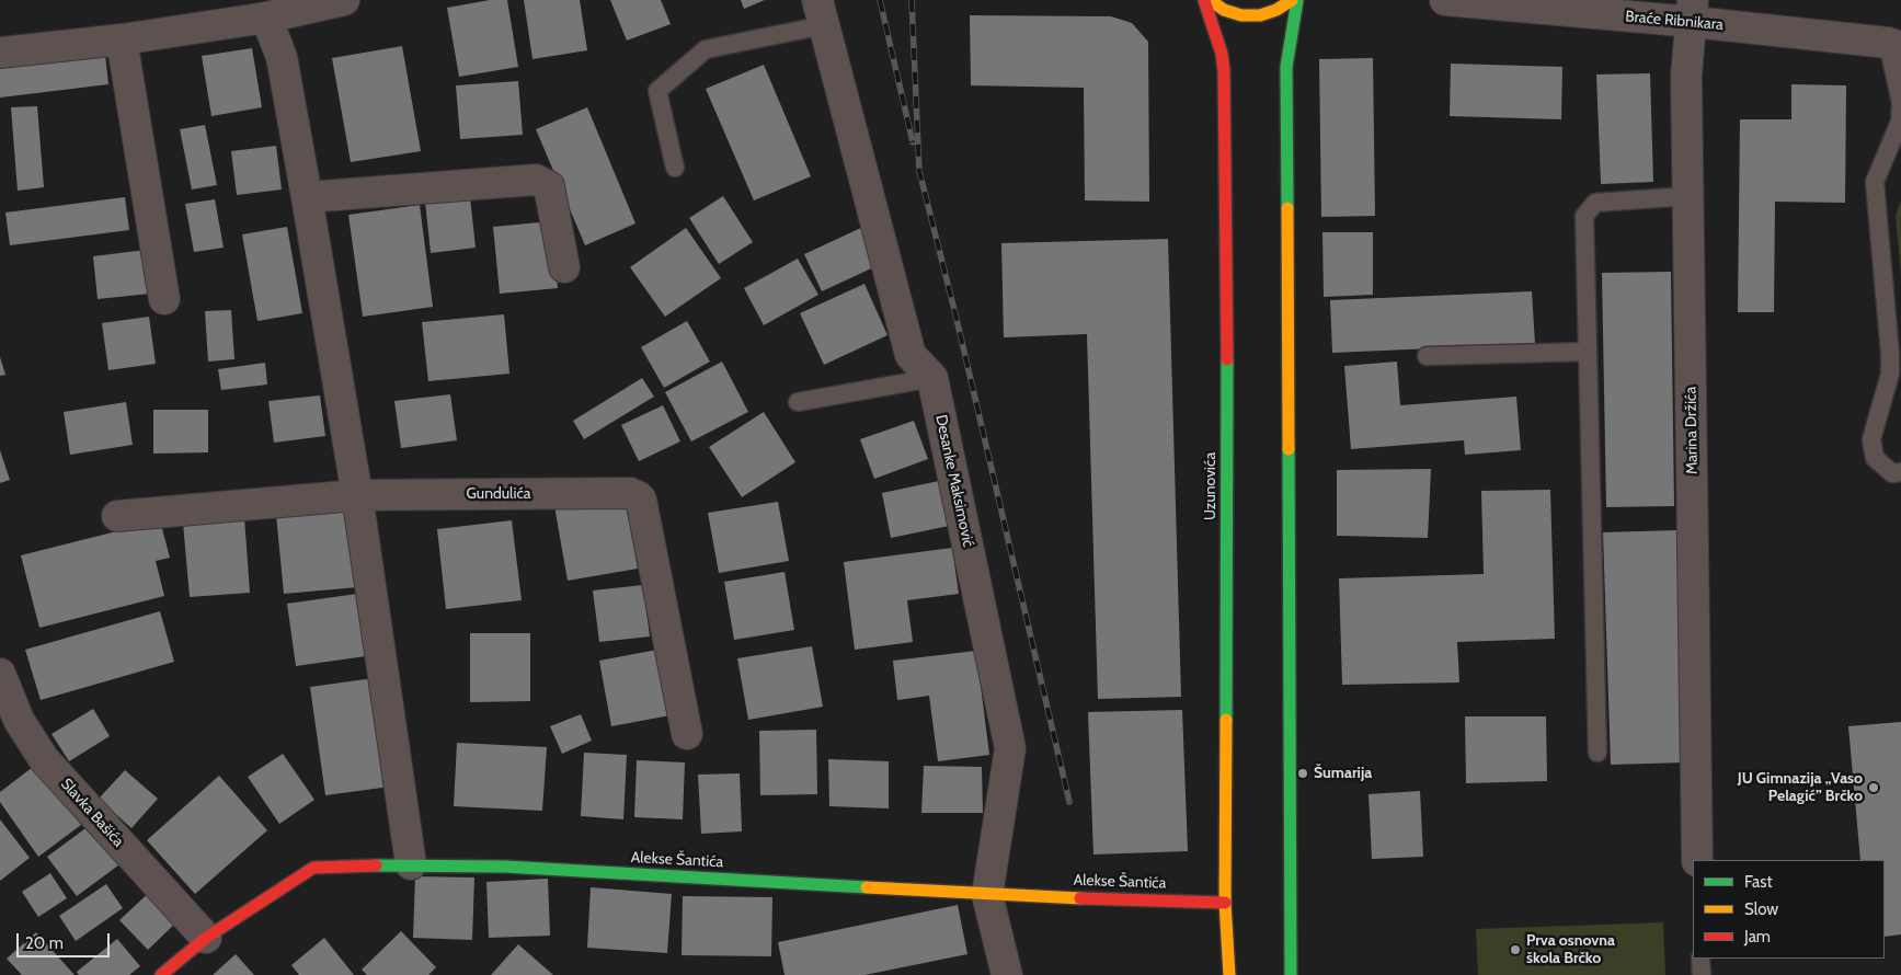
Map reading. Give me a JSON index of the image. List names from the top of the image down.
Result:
{
  "streets": {
    "main road": ["Uzunovića", "Alekse Šantića"],
    "street": [
      "Braće Ribnikara",
      "Marina Držića",
      "Desanke Maksimović",
      "Gundulića",
      "Slavka Bašića"
    ]
  },
  "crossings": [
    ["Braće Ribnikara", "Marina Držića"],
    ["Desanke Maksimović", "Alekse Šantića"],
    ["Uzunovića", "Alekse Šantića"],
    ["Slavka Bašića", "Alekse Šantića"]
  ],
  "places": ["Šumarija", "JU Gimnazija „Vaso Pelagić” Brčko", "Prva osnovna škola Brčko"],
  "legend": ["Fast", "Slow", "Jam"],
  "scale_bar": "20 m"
}
